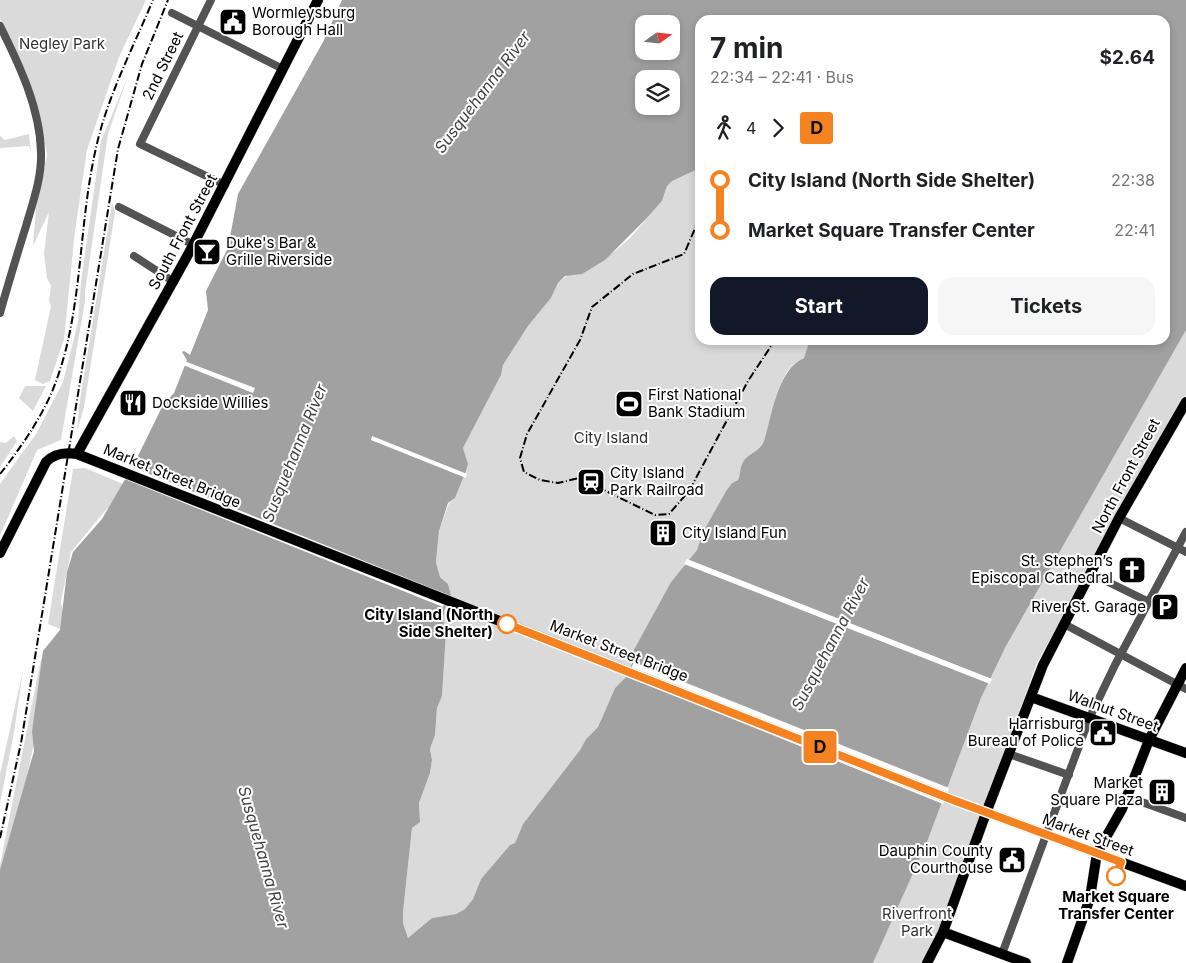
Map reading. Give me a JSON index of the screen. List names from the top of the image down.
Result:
{
  "streets": {
    "main road": [
      "South Front Street",
      "Market Street Bridge",
      "North Front Street",
      "Walnut Street",
      "Market Street"
    ],
    "street": ["2nd Street"]
  },
  "crossings": [
    ["2nd Street", "South Front Street"],
    ["South Front Street", "Market Street Bridge"],
    ["Market Street Bridge", "Market Street"],
    ["North Front Street", "Walnut Street"],
    ["North Front Street", "Market Street"]
  ],
  "water": ["Susquehanna River"],
  "parks": ["Negley Park", "City Island", "Riverfront Park"],
  "places": {
    "public building": ["Wormleysburg Borough Hall", "Harrisburg Bureau of Police", "Dauphin County Courthouse"],
    "bar": ["Duke's Bar & Grille Riverside"],
    "restaurant": ["Dockside Willies"],
    "sports": ["First National Bank Stadium"],
    "station": ["City Island Park Railroad"],
    "building": ["City Island Fun", "Market Square Plaza"],
    "church": ["St. Stephen’s Episcopal Cathedral"],
    "parking": ["River St. Garage"],
    "other": ["City Island (North Side Shelter)", "Market Square Transfer Center"]
  },
  "lines": ["bus line D"],
  "north": "right",
  "page": {
    "on_map": "D",
    "heading": ["7 min", "22:34 – 22:41 · Bus", "$2.64"],
    "legs": ["4", "D"],
    "list": [
      {
        "name": "City Island (North Side Shelter)",
        "value": "22:38"
      },
      {
        "name": "Market Square Transfer Center",
        "value": "22:41"
      }
    ],
    "buttons": ["Start", "Tickets"]
  }
}
